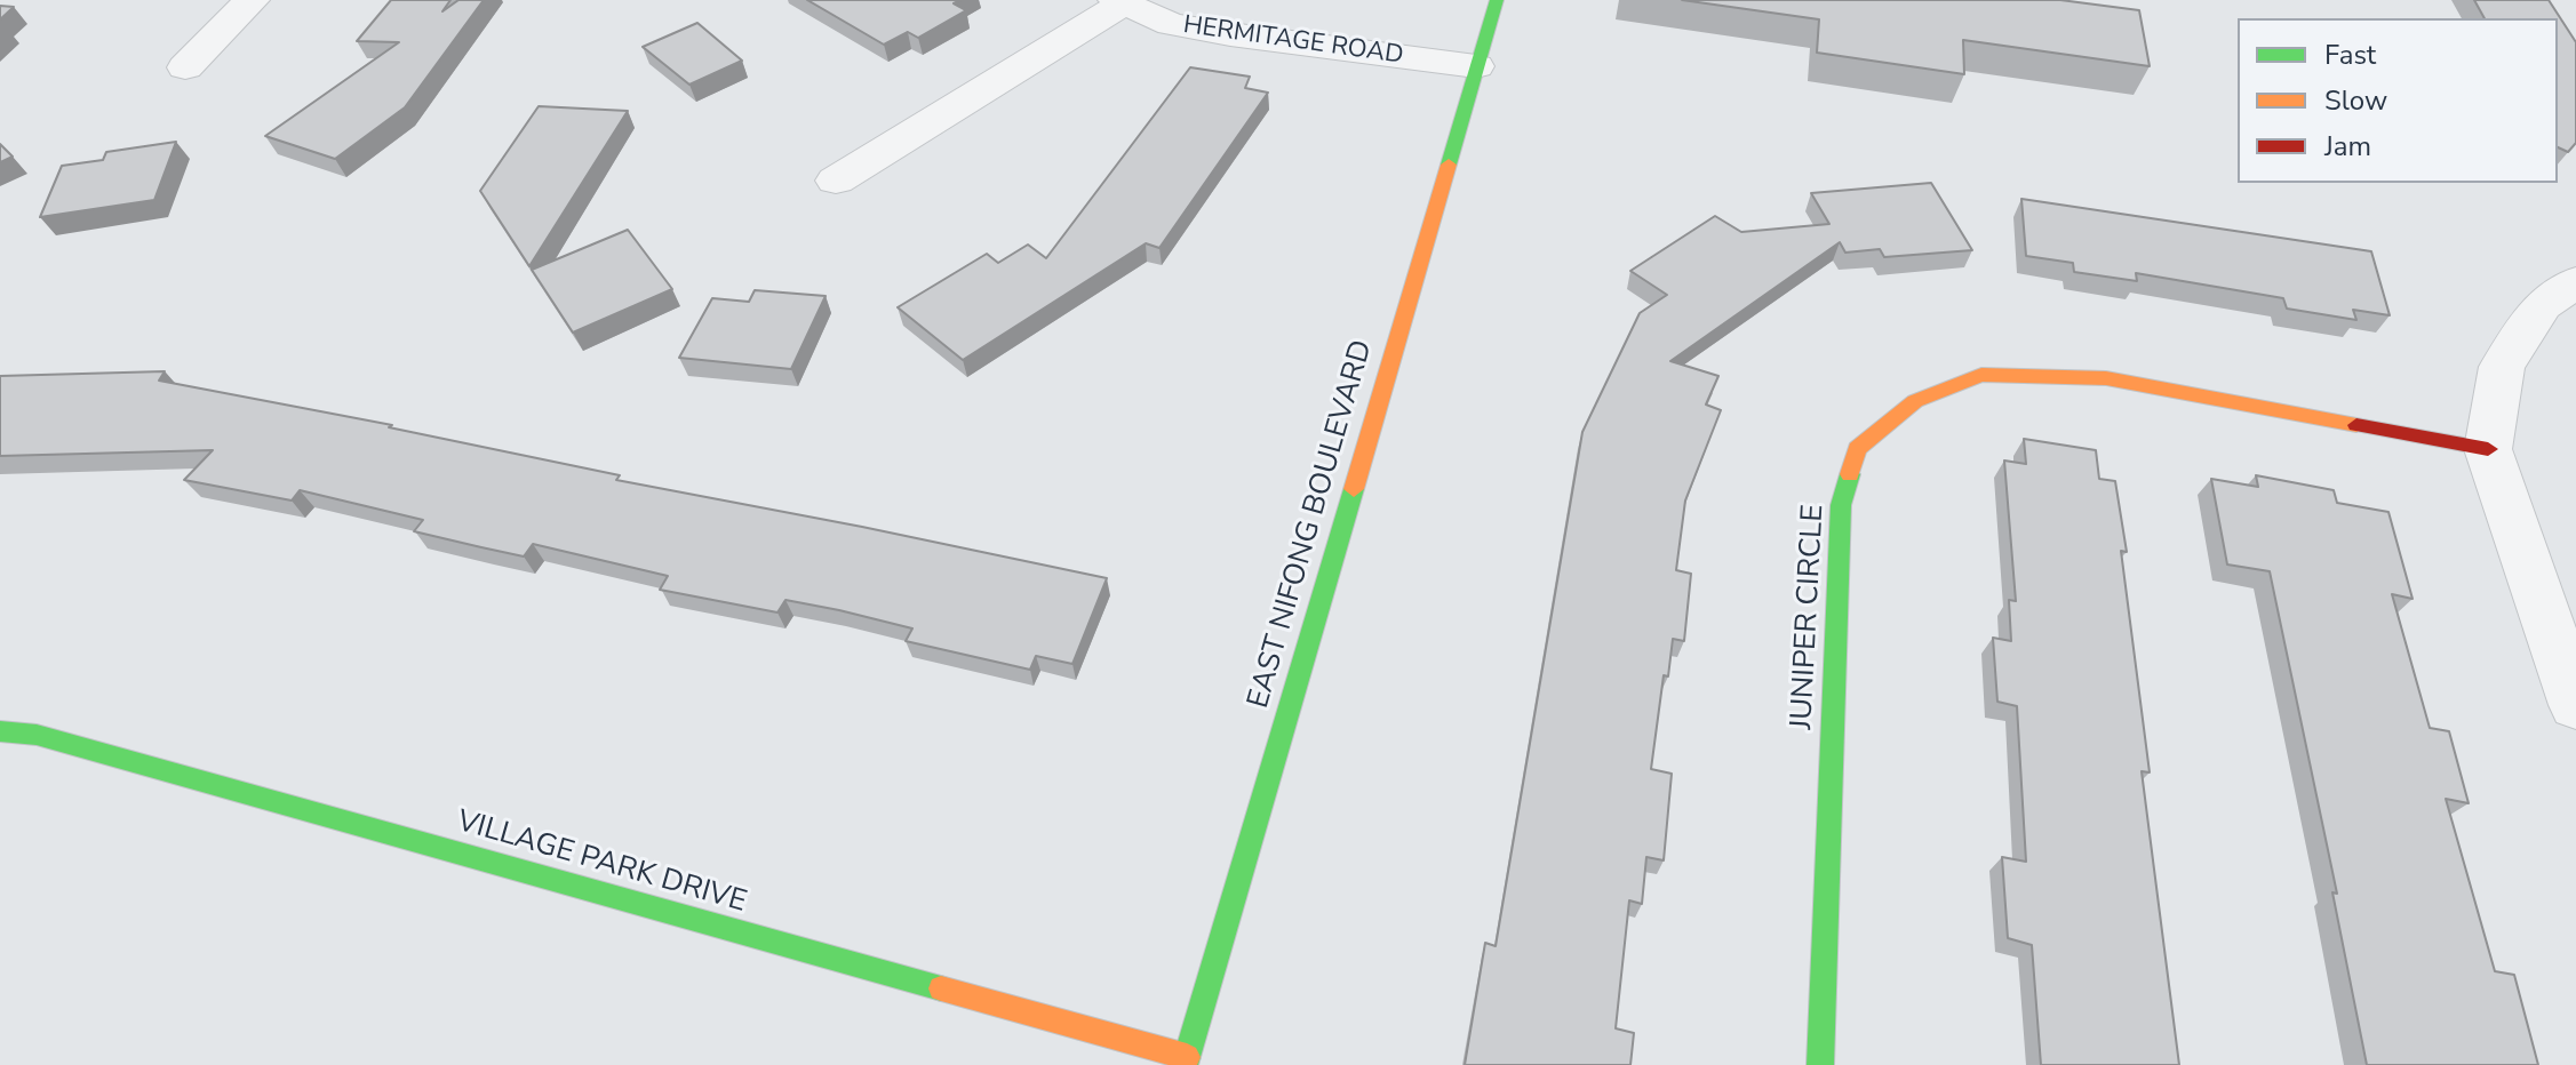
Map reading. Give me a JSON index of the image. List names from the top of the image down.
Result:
{
  "streets": {
    "street": [
      "HERMITAGE ROAD",
      "EAST NIFONG BOULEVARD",
      "JUNIPER CIRCLE",
      "VILLAGE PARK DRIVE"
    ]
  },
  "crossings": [
    ["HERMITAGE ROAD", "EAST NIFONG BOULEVARD"],
    ["EAST NIFONG BOULEVARD", "VILLAGE PARK DRIVE"]
  ],
  "legend": ["Fast", "Slow", "Jam"]
}
